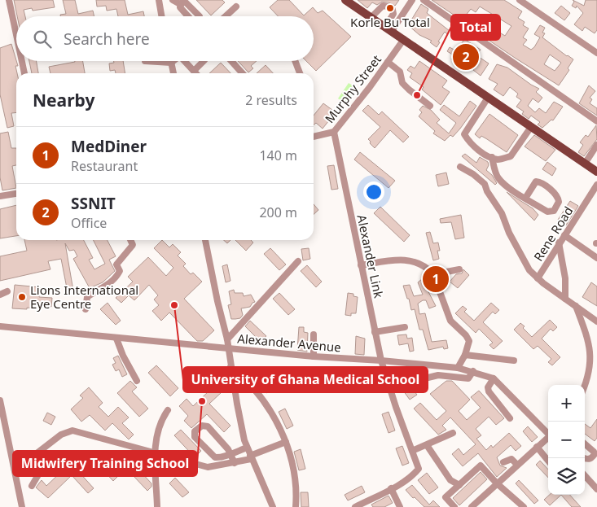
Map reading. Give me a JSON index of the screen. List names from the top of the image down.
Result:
{
  "streets": {
    "street": [
      "Murphy Street",
      "Rene Road",
      "Alexander Link",
      "Alexander Avenue"
    ]
  },
  "crossings": [
    ["Murphy Street", "Alexander Link"],
    ["Alexander Link", "Alexander Avenue"]
  ],
  "places": [
    "Korle Bu Total",
    "Total",
    "Lions International Eye Centre",
    "University of Ghana Medical School",
    "Midwifery Training School"
  ],
  "page": {
    "search": "Search here",
    "pins": ["2", "1"],
    "heading": ["Nearby", "2 results"],
    "list": [
      {
        "mark": "1",
        "name": "MedDiner",
        "note": "Restaurant",
        "value": "140 m"
      },
      {
        "mark": "2",
        "name": "SSNIT",
        "note": "Office",
        "value": "200 m"
      }
    ],
    "map_buttons": ["+", "−"]
  }
}
